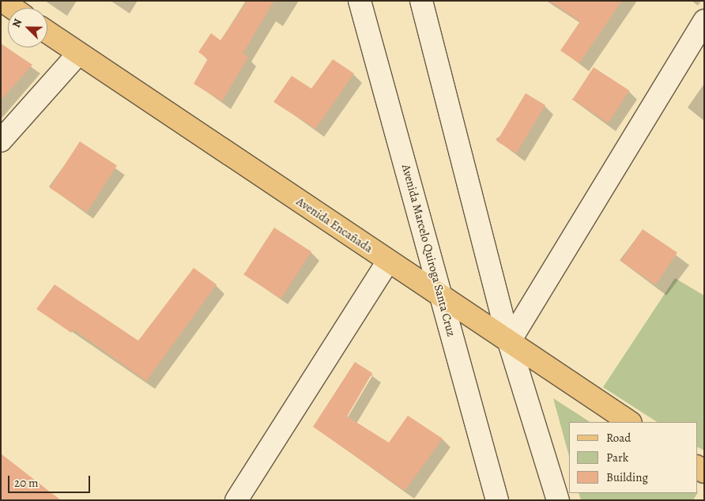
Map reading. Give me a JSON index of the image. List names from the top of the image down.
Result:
{
  "streets": {
    "main road": ["Avenida Encañada"],
    "street": ["Avenida Marcelo Quiroga Santa Cruz"]
  },
  "crossings": [
    ["Avenida Encañada", "Avenida Marcelo Quiroga Santa Cruz"]
  ],
  "legend": ["Road", "Park", "Building"],
  "scale_bar": "20 m",
  "north": "top left"
}
